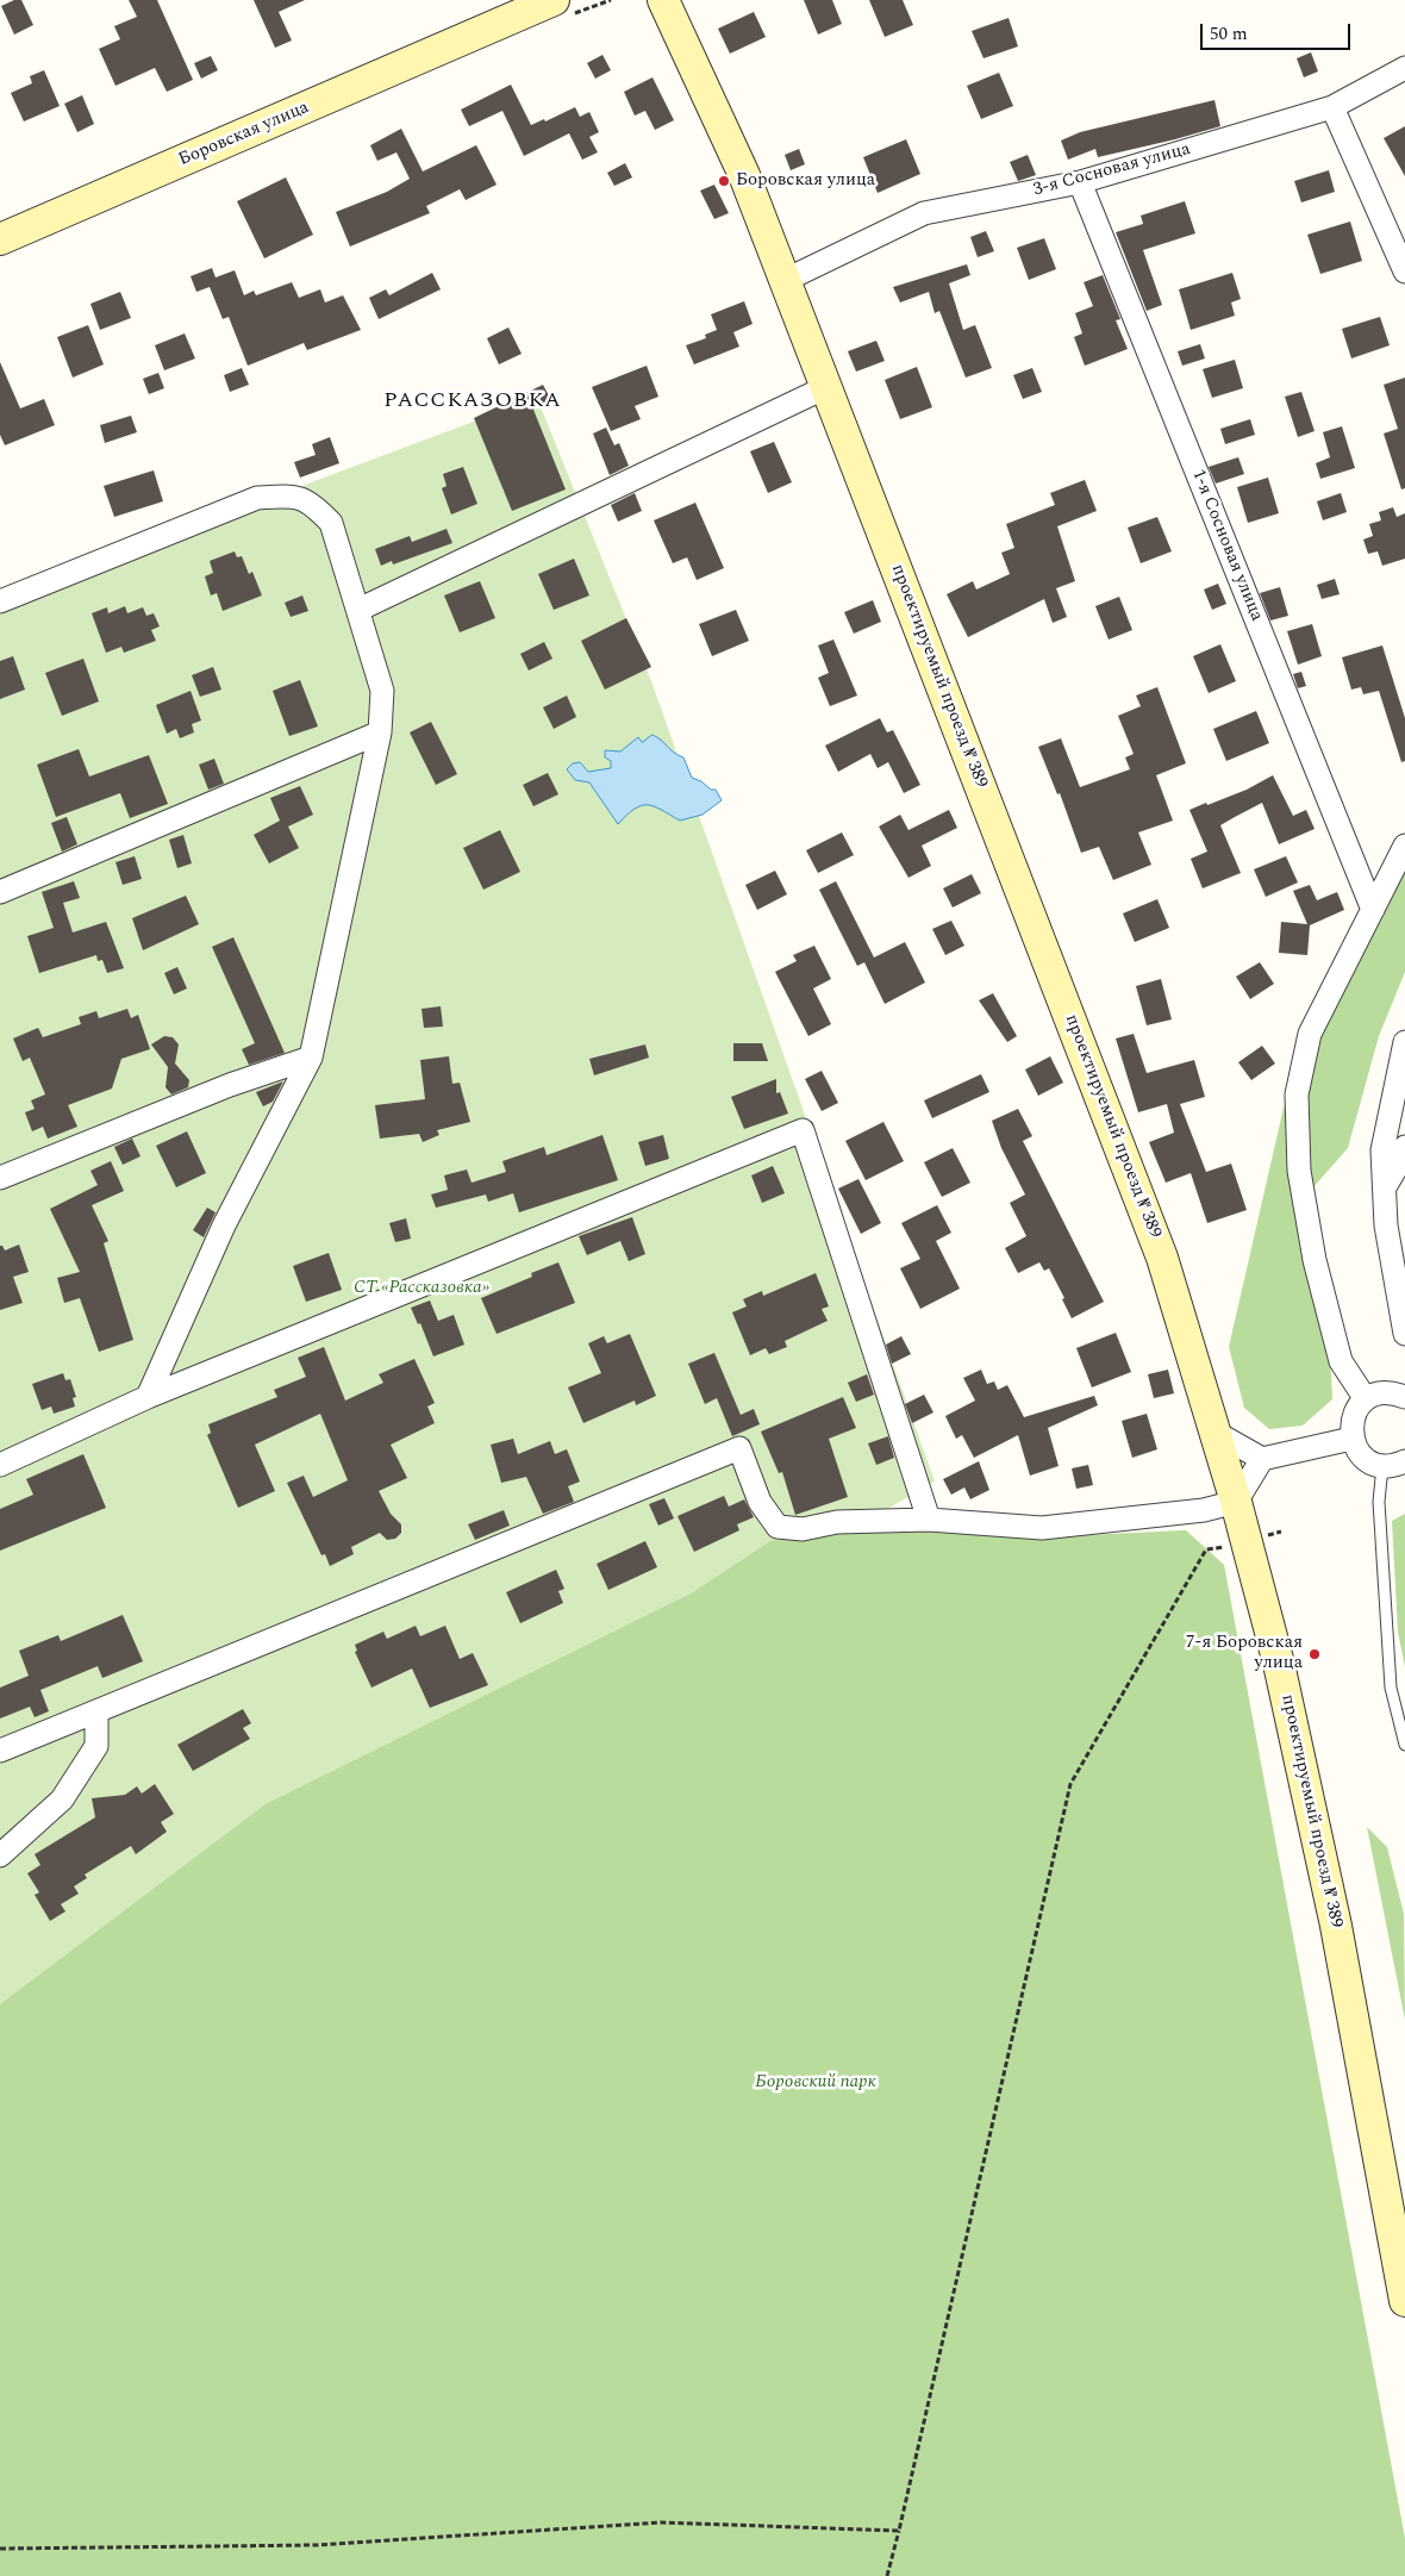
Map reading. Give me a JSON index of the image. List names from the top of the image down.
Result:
{
  "streets": {
    "main road": ["Боровская улица", "проектируемый проезд № 389"],
    "street": ["3-я Сосновая улица", "1-я Сосновая улица"]
  },
  "crossings": [
    ["3-я Сосновая улица", "1-я Сосновая улица"],
    ["3-я Сосновая улица", "проектируемый проезд № 389"]
  ],
  "districts": ["РАССКАЗОВКА"],
  "parks": ["СТ «Рассказовка»", "Боровский парк"],
  "places": ["Боровская улица", "7-я Боровская улица"],
  "scale_bar": "50 m"
}
